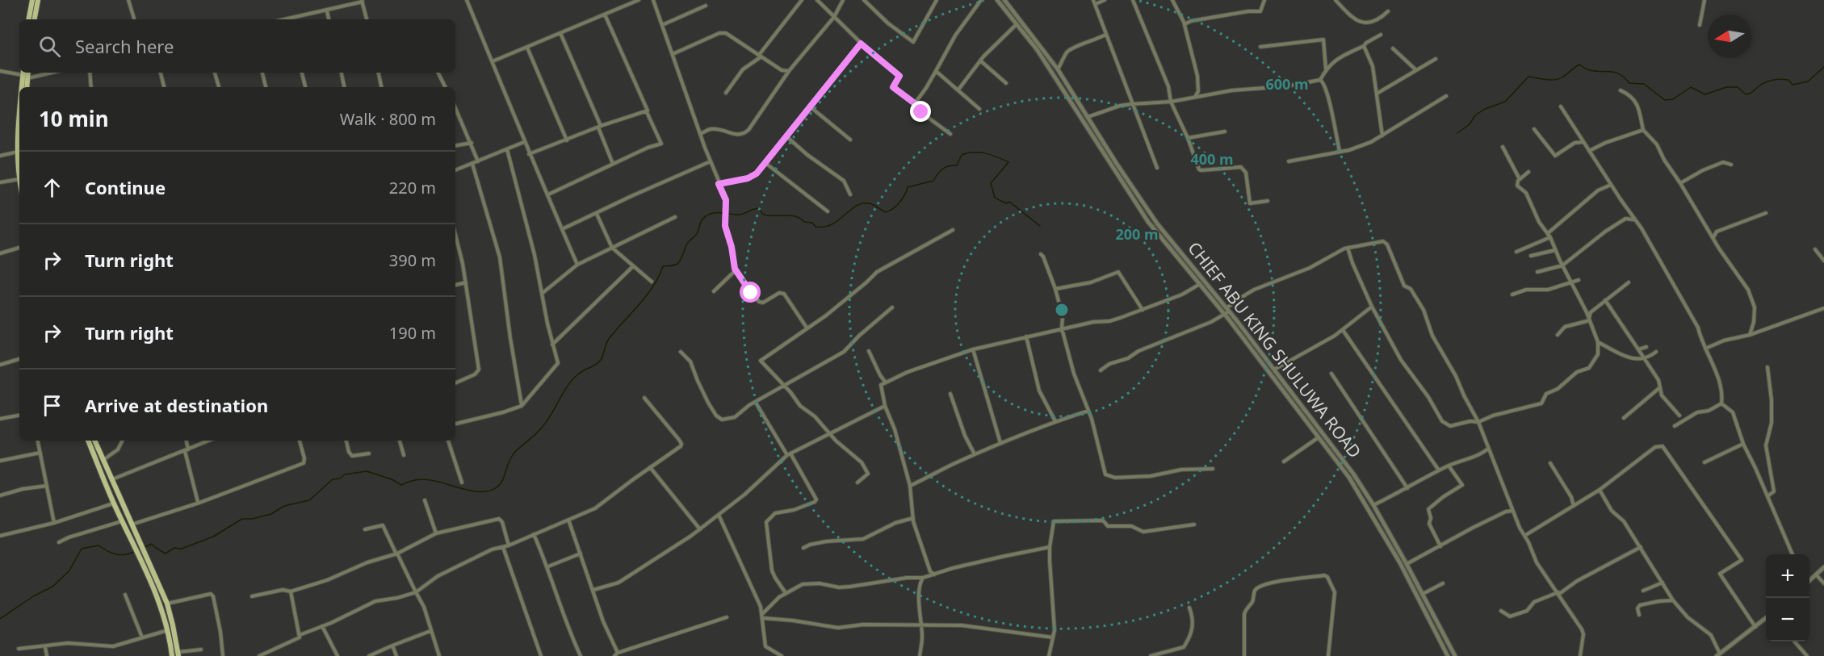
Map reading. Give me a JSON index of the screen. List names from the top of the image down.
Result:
{
  "streets": {
    "street": ["CHIEF ABU KING SHULUWA ROAD"]
  },
  "north": "left",
  "page": {
    "search": "Search here",
    "heading": ["10 min", "Walk · 800 m"],
    "list": [
      ["Continue", "220 m"],
      ["Turn right", "390 m"],
      ["Turn right", "190 m"],
      "Arrive at destination"
    ],
    "map_buttons": ["+", "−"]
  },
  "rings": ["600 m", "400 m", "200 m"]
}
